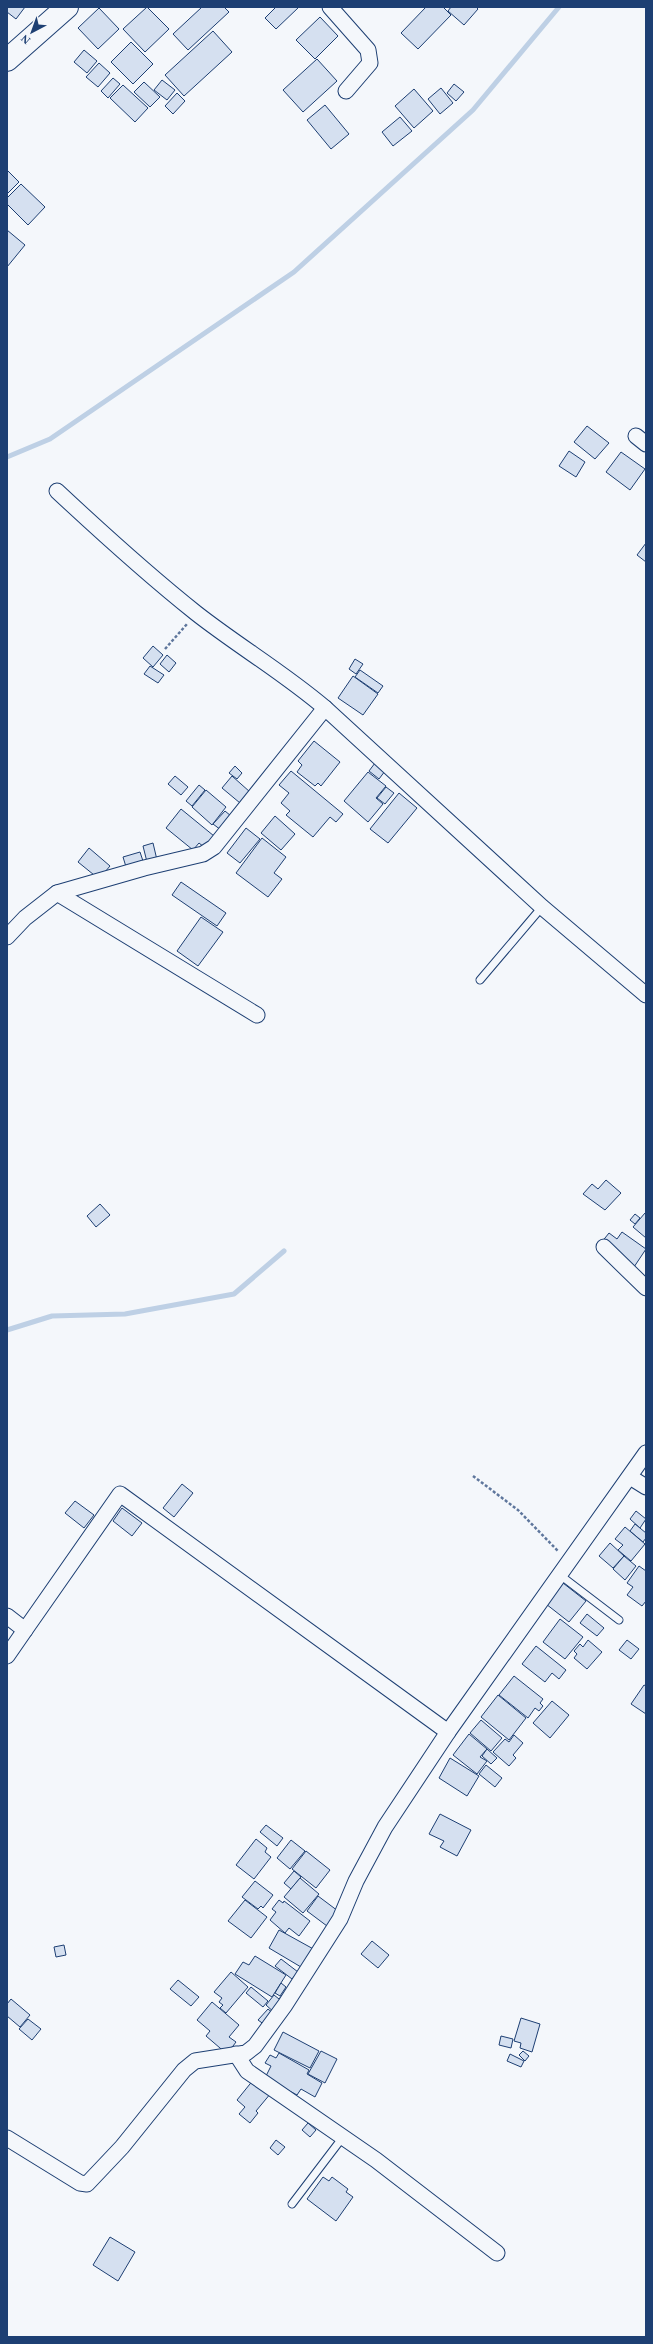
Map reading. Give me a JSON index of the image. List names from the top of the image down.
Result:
{
  "north": "bottom left"
}
